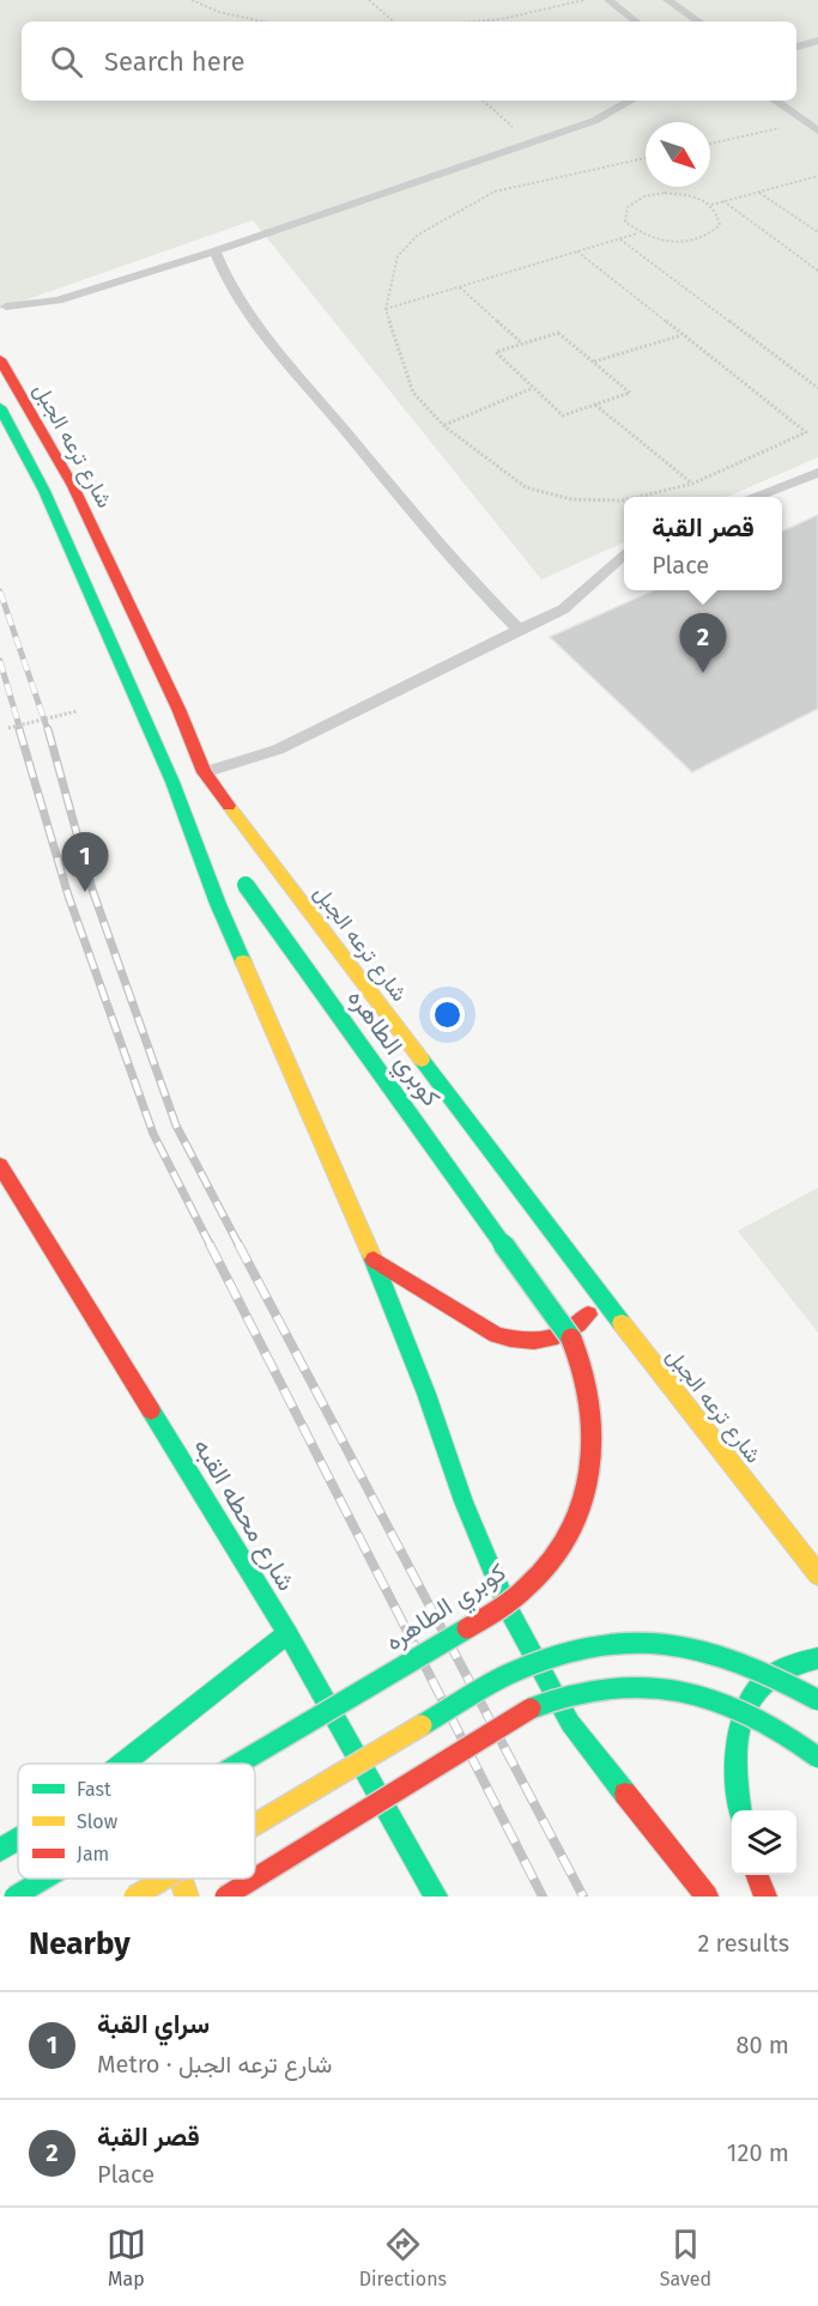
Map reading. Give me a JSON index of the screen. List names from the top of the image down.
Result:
{
  "streets": {
    "main road": ["شارع ترعه الجبل", "كوبري الطاهره", "شارع محطه القبه"]
  },
  "legend": ["Fast", "Slow", "Jam"],
  "north": "bottom right",
  "page": {
    "search": "Search here",
    "popup": ["قصر القبة", "Place"],
    "pins": ["2", "1"],
    "heading": ["Nearby", "2 results"],
    "list": [
      {
        "mark": "1",
        "name": "سراي القبة",
        "note": "Metro · شارع ترعه الجبل",
        "value": "80 m"
      },
      {
        "mark": "2",
        "name": "قصر القبة",
        "note": "Place",
        "value": "120 m"
      }
    ],
    "nav": ["Map", "Directions", "Saved"]
  }
}
